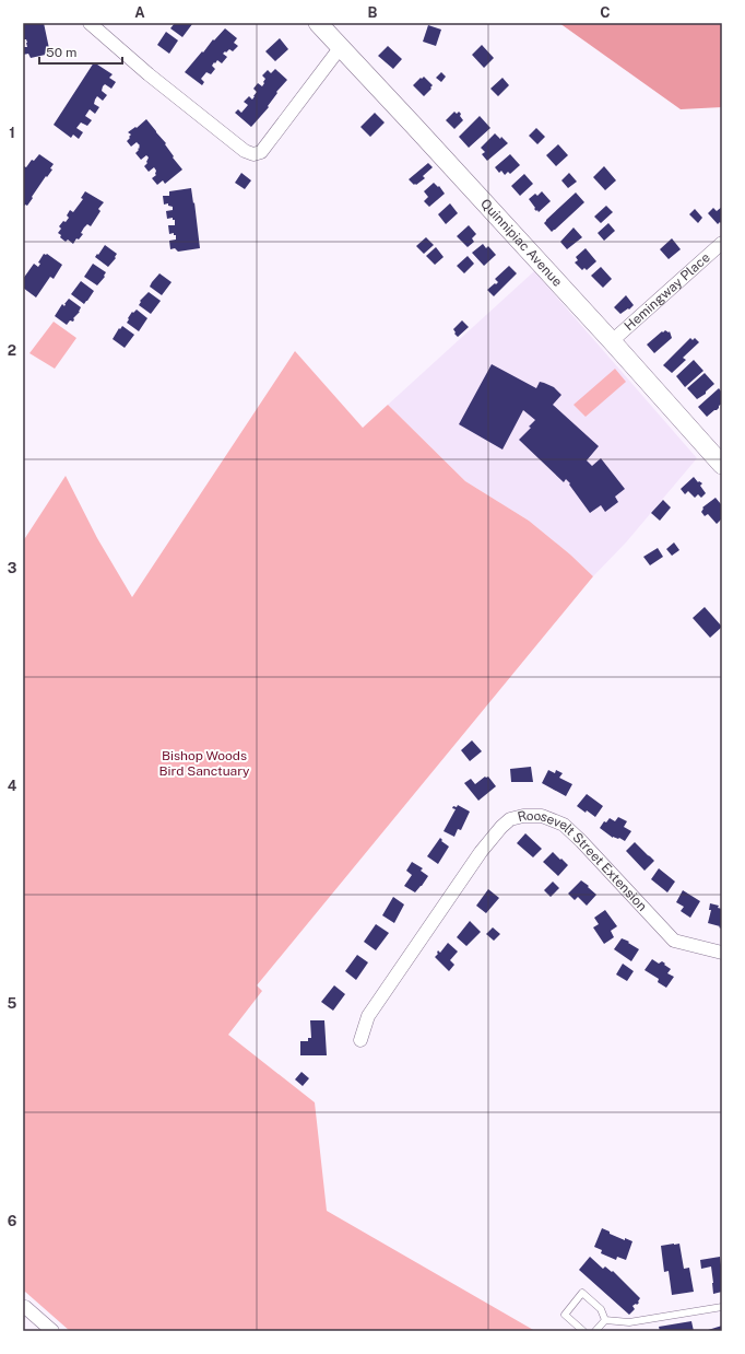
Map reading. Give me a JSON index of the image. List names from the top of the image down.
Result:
{
  "streets": {
    "main road": ["Quinnipiac Avenue"],
    "street": ["Hemingway Place", "Roosevelt Street Extension"]
  },
  "crossings": [
    ["Quinnipiac Avenue", "Hemingway Place"]
  ],
  "parks": ["Bishop Woods Bird Sanctuary"],
  "scale_bar": "50 m",
  "grid": {
    "columns": ["A", "B", "C"],
    "rows": [
      "1",
      "2",
      "3",
      "4",
      "5",
      "6"
    ]
  }
}
